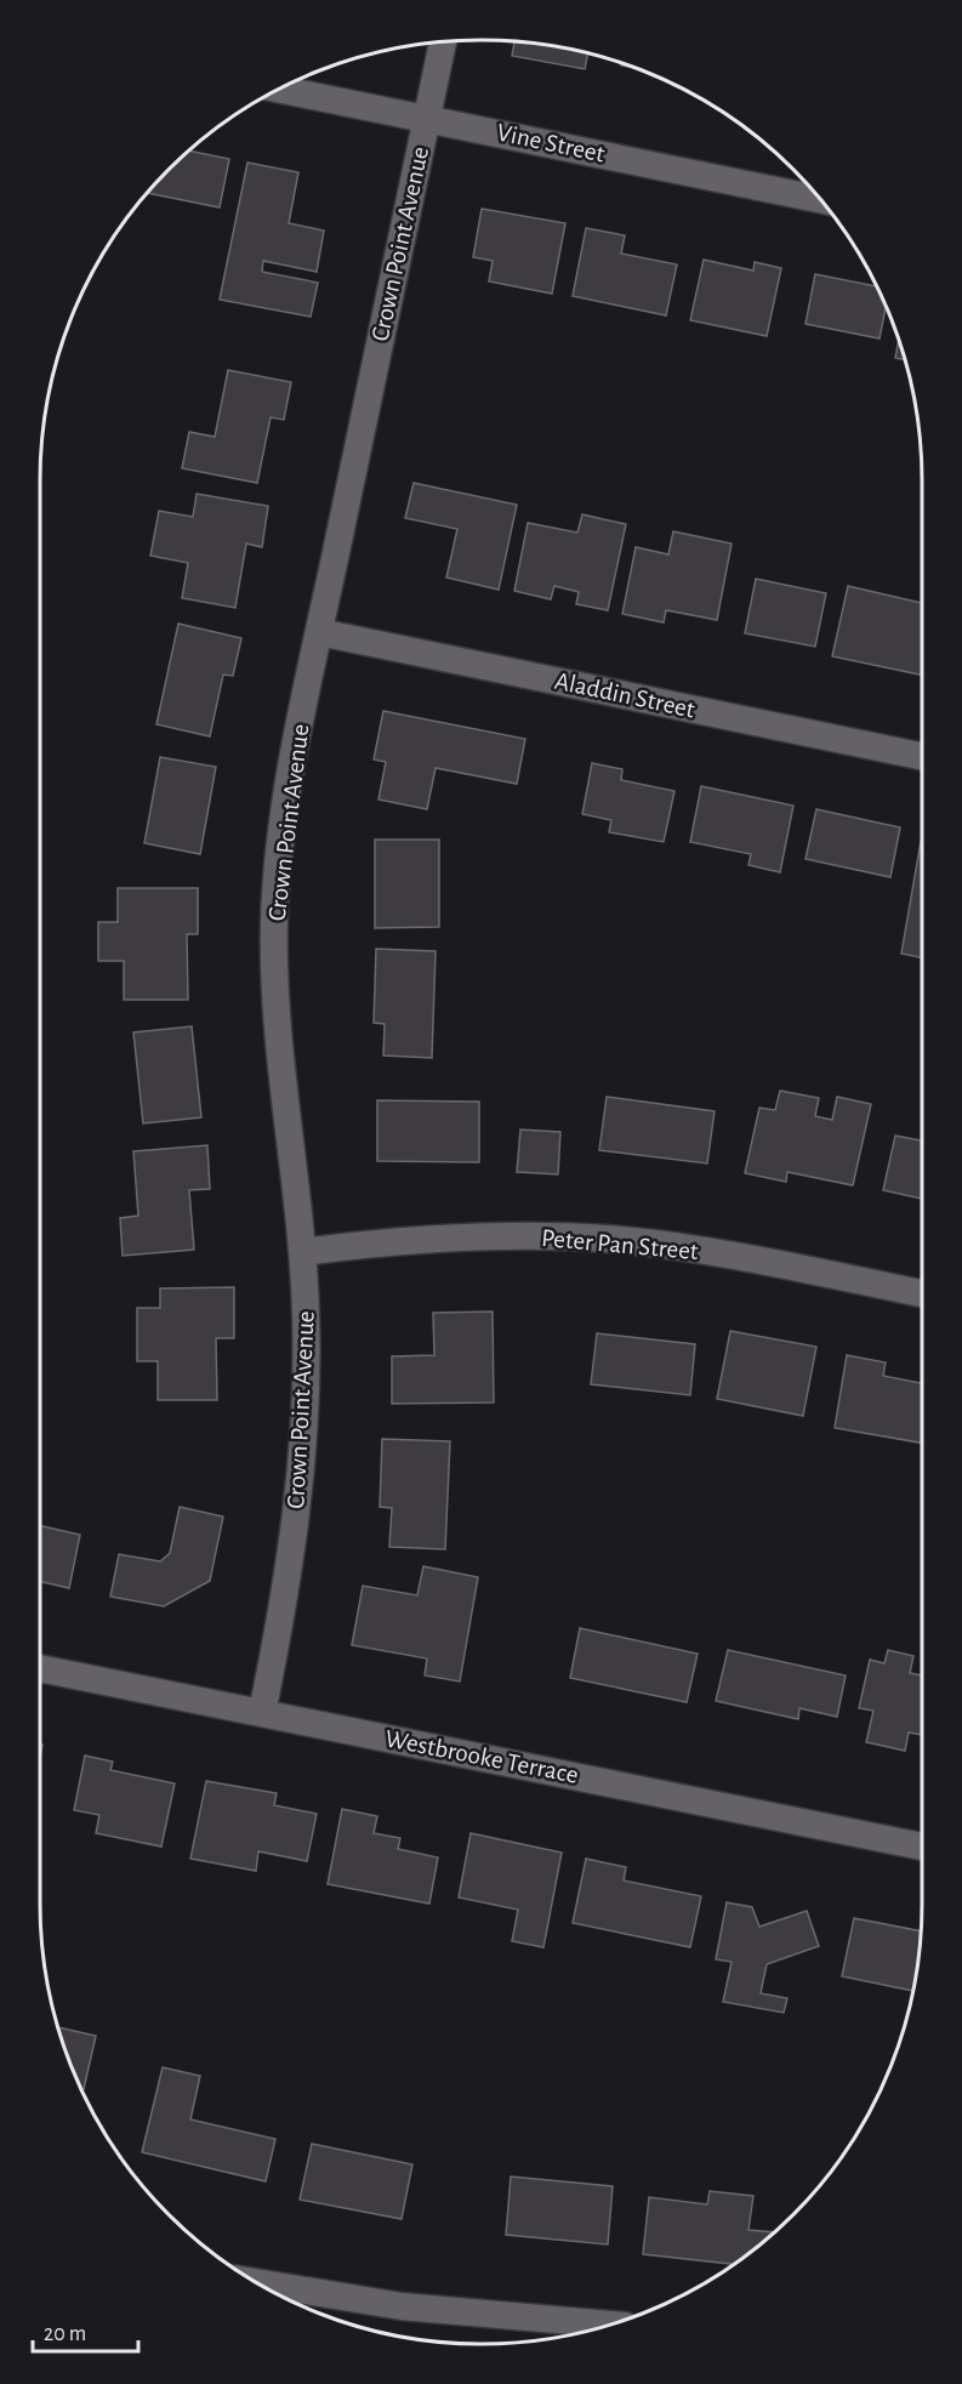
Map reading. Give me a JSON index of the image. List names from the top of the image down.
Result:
{
  "streets": {
    "street": [
      "Vine Street",
      "Crown Point Avenue",
      "Aladdin Street",
      "Peter Pan Street",
      "Westbrooke Terrace"
    ]
  },
  "crossings": [
    ["Vine Street", "Crown Point Avenue"],
    ["Crown Point Avenue", "Aladdin Street"],
    ["Crown Point Avenue", "Peter Pan Street"],
    ["Crown Point Avenue", "Westbrooke Terrace"]
  ],
  "scale_bar": "20 m"
}
